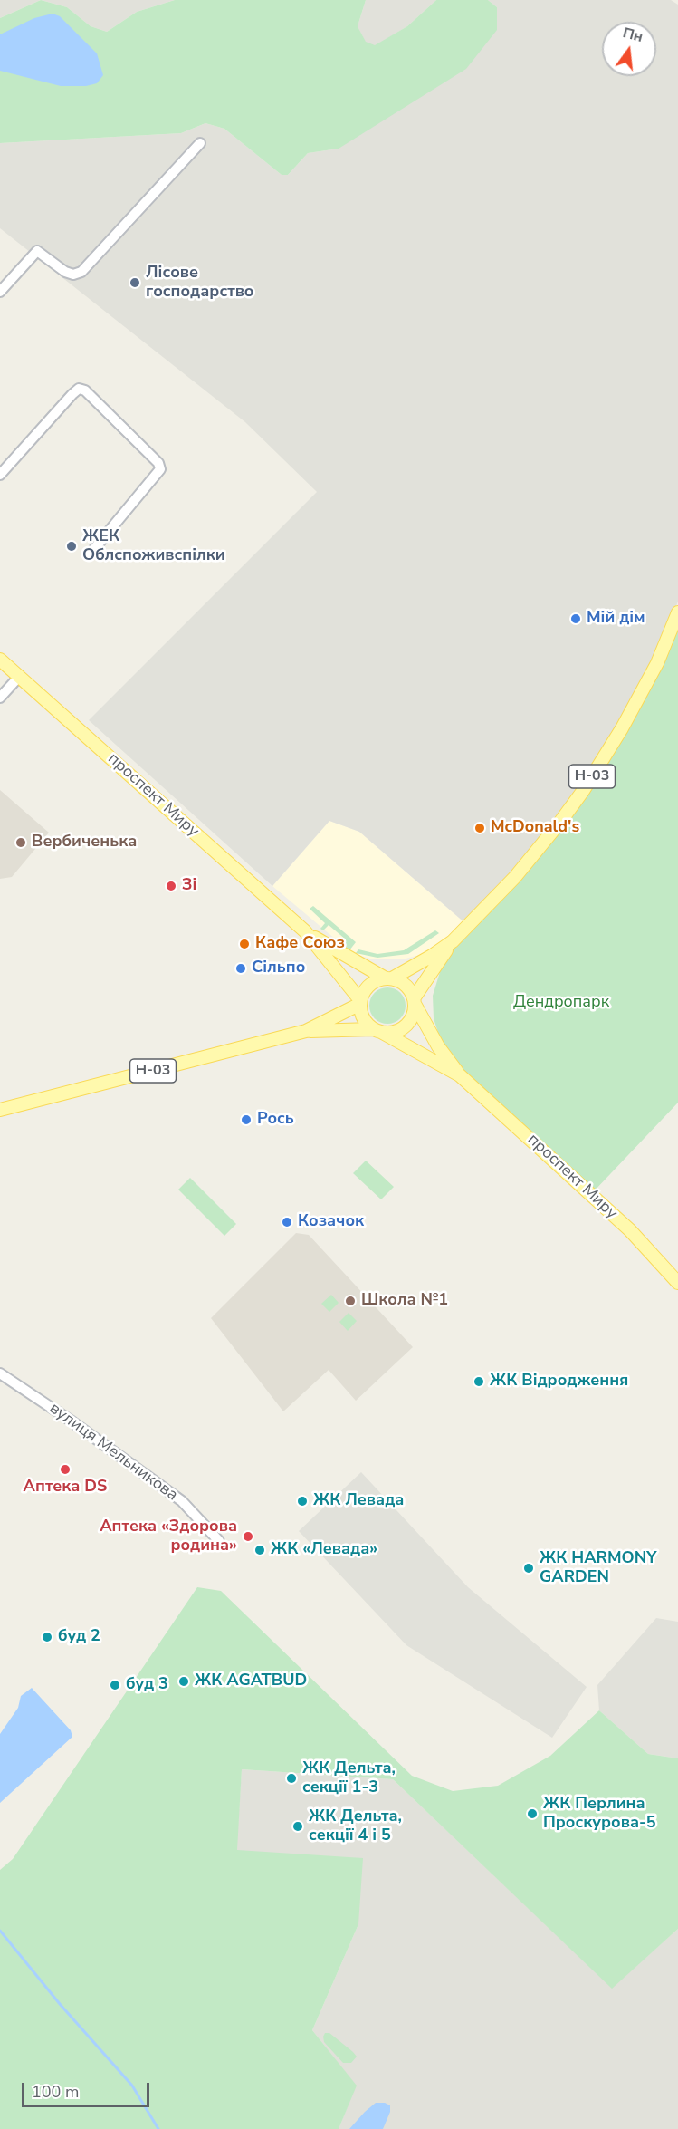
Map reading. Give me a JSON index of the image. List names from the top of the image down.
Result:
{
  "streets": {
    "main road": ["Н-03", "проспект Миру"],
    "street": ["вулиця Мельникова"]
  },
  "crossings": [
    ["Н-03", "проспект Миру"]
  ],
  "parks": ["Дендропарк"],
  "places": [
    "Лісове господарство",
    "ЖЕК Облспоживспілки",
    "Мій дім",
    "McDonald's",
    "Вербиченька",
    "Зі",
    "Кафе Союз",
    "Сільпо",
    "Рось",
    "Козачок",
    "Школа №1",
    "ЖК Відродження",
    "Аптека DS",
    "ЖК Левада",
    "Аптека «Здорова родина»",
    "ЖК «Левада»",
    "ЖК HARMONY GARDEN",
    "буд 2",
    "ЖК AGATBUD",
    "буд 3",
    "ЖК Дельта, секції 1-3",
    "ЖК Перлина Проскурова-5",
    "ЖК Дельта, секції 4 і 5"
  ],
  "scale_bar": "100 m",
  "north": "top"
}
